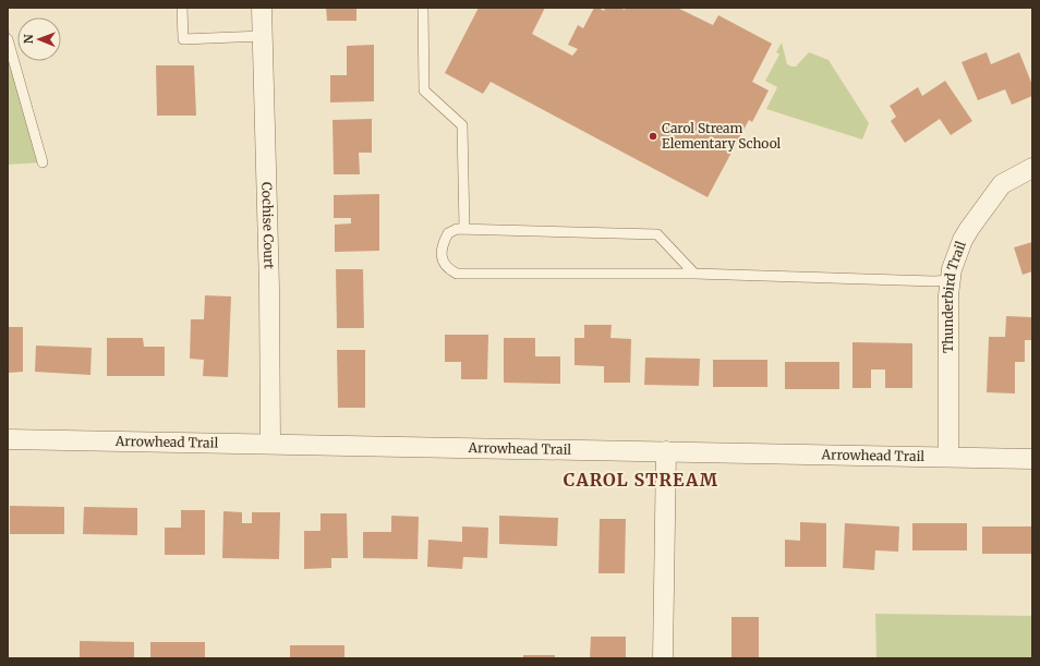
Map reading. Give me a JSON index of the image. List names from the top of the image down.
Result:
{
  "streets": {
    "street": ["Cochise Court", "Thunderbird Trail", "Arrowhead Trail"]
  },
  "crossings": [
    ["Cochise Court", "Arrowhead Trail"],
    ["Thunderbird Trail", "Arrowhead Trail"]
  ],
  "districts": ["CAROL STREAM"],
  "places": ["Carol Stream Elementary School"],
  "north": "left"
}
